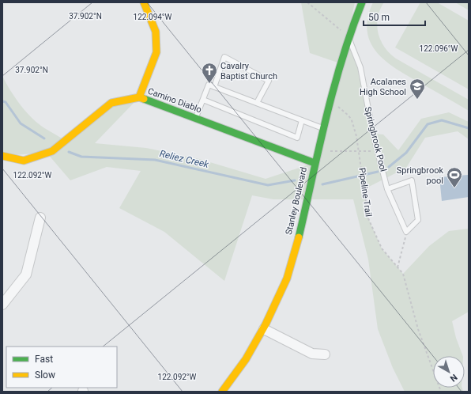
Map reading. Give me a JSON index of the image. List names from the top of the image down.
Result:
{
  "streets": {
    "street": ["Camino Diablo", "Stanley Boulevard"],
    "lane": ["Springbrook Pool"],
    "path": ["Pipeline Trail"]
  },
  "crossings": [
    ["Camino Diablo", "Stanley Boulevard"],
    ["Springbrook Pool", "Stanley Boulevard"],
    ["Pipeline Trail", "Stanley Boulevard"]
  ],
  "water": ["Reliez Creek"],
  "places": {
    "church": ["Cavalry Baptist Church"],
    "school or university": ["Acalanes High School"],
    "sports": ["Springbrook pool"]
  },
  "legend": ["Fast", "Slow"],
  "scale_bar": "50 m",
  "north": "bottom right",
  "coordinates": [
    "37.902°N",
    "122.094°W",
    "122.096°W",
    "122.092°W"
  ]
}
